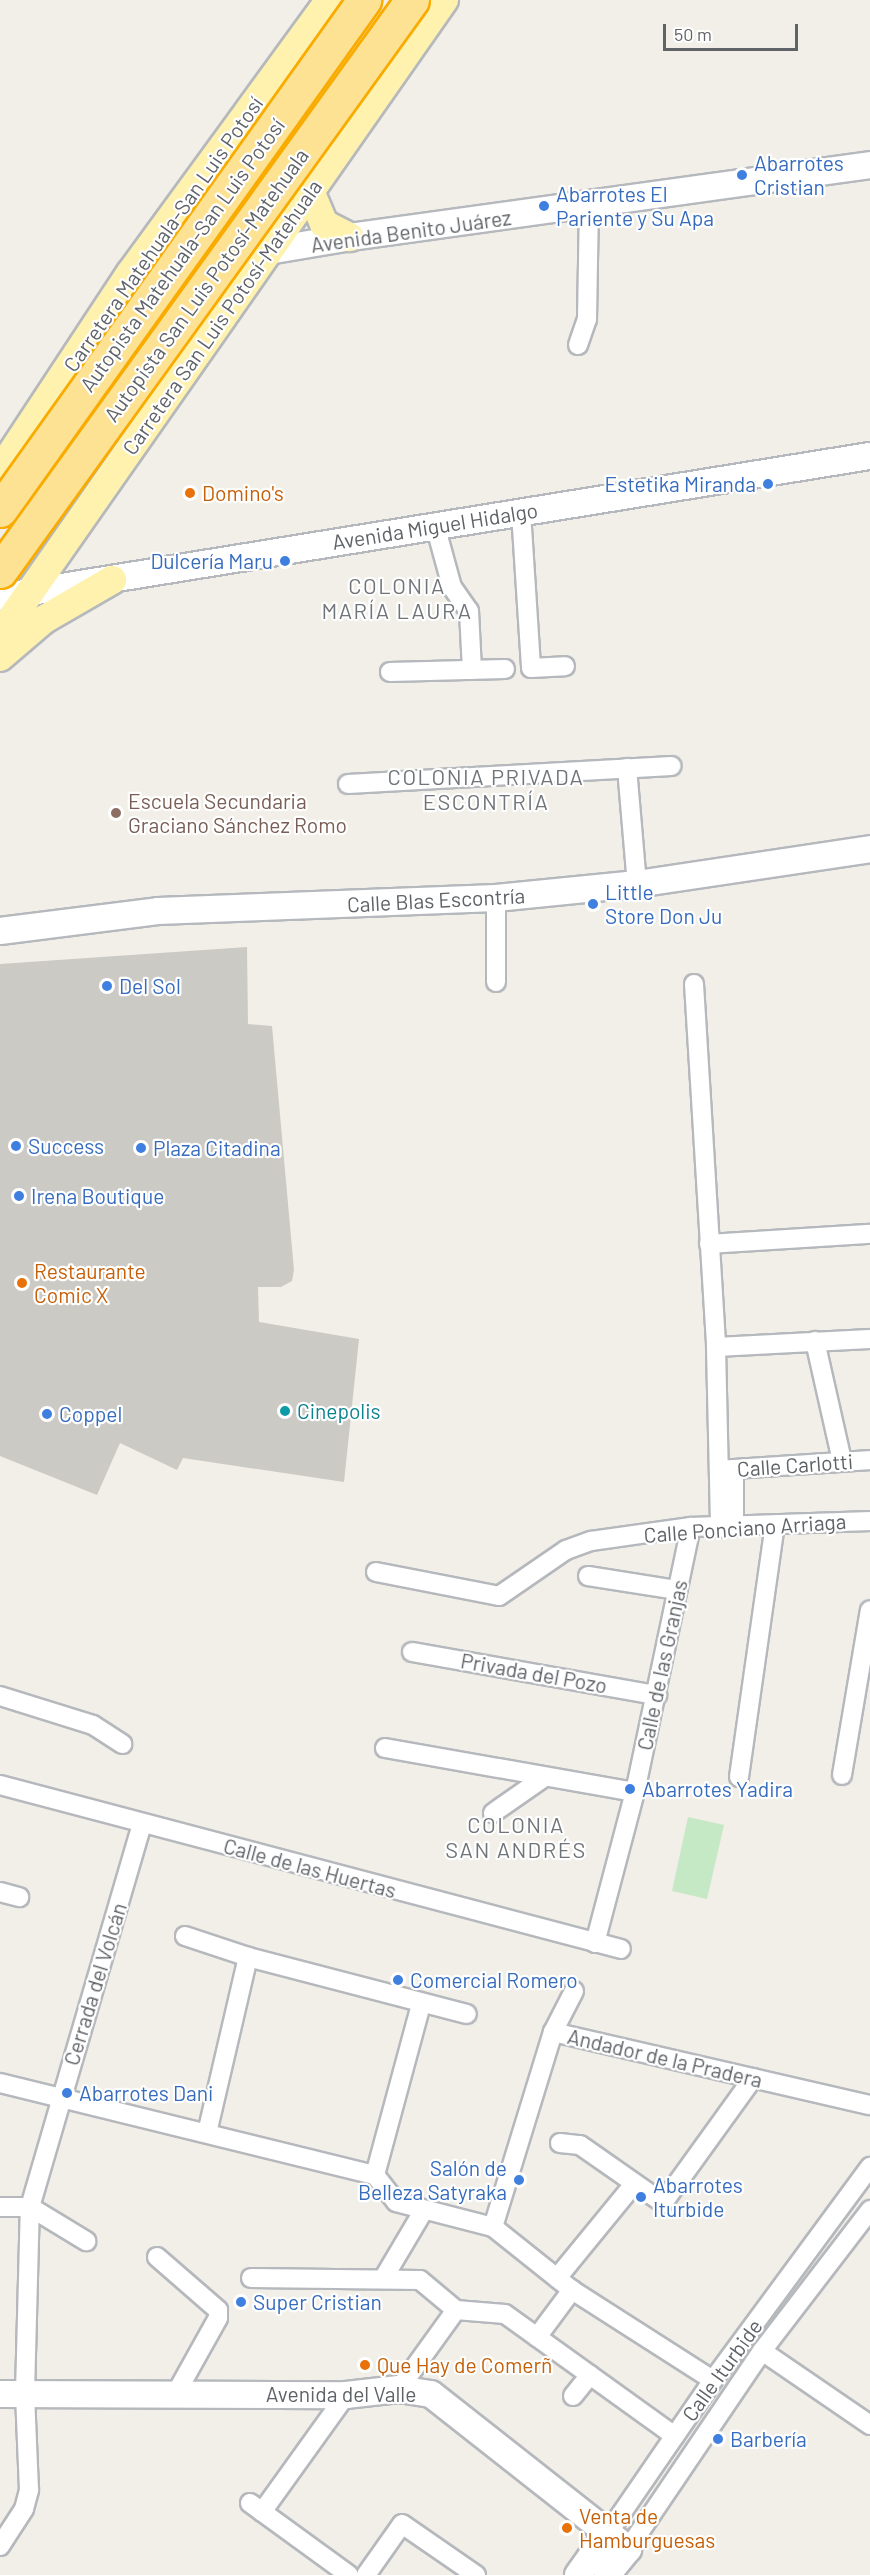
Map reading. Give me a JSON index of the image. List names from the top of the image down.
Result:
{
  "streets": {
    "highway": ["Autopista Matehuala-San Luis Potosí", "Autopista San Luis Potosí-Matehuala"],
    "main road": ["Carretera Matehuala-San Luis Potosí", "Carretera San Luis Potosí-Matehuala"],
    "street": [
      "Avenida Benito Juárez",
      "Avenida Miguel Hidalgo",
      "Calle Blas Escontría",
      "Calle Carlotti",
      "Calle Ponciano Arriaga",
      "Calle de las Granjas",
      "Privada del Pozo",
      "Calle de las Huertas",
      "Cerrada del Volcán",
      "Andador de la Pradera",
      "Calle Iturbide",
      "Avenida del Valle"
    ]
  },
  "crossings": [
    ["Avenida Benito Juárez", "Carretera Matehuala-San Luis Potosí"],
    ["Avenida Benito Juárez", "Carretera San Luis Potosí-Matehuala"],
    ["Carretera San Luis Potosí-Matehuala", "Avenida Miguel Hidalgo"],
    ["Calle Ponciano Arriaga", "Calle de las Granjas"],
    ["Calle de las Granjas", "Privada del Pozo"],
    ["Calle de las Granjas", "Calle de las Huertas"],
    ["Calle de las Huertas", "Cerrada del Volcán"],
    ["Cerrada del Volcán", "Avenida del Valle"],
    ["Calle Iturbide", "Avenida del Valle"]
  ],
  "districts": ["COLONIA MARÍA LAURA", "COLONIA PRIVADA ESCONTRÍA", "COLONIA SAN ANDRÉS"],
  "places": [
    "Abarrotes Cristian",
    "Abarrotes El Pariente y Su Apa",
    "Estetika Miranda",
    "Domino's",
    "Dulcería Maru",
    "Escuela Secundaria Graciano Sánchez Romo",
    "Little Store Don Ju",
    "Del Sol",
    "Success",
    "Plaza Citadina",
    "Irena Boutique",
    "Restaurante Comic X",
    "Cinepolis",
    "Coppel",
    "Abarrotes Yadira",
    "Comercial Romero",
    "Abarrotes Dani",
    "Salón de Belleza Satyraka",
    "Abarrotes Iturbide",
    "Super Cristian",
    "Que Hay de Comerñ",
    "Barbería",
    "Venta de Hamburguesas"
  ],
  "scale_bar": "50 m"
}
